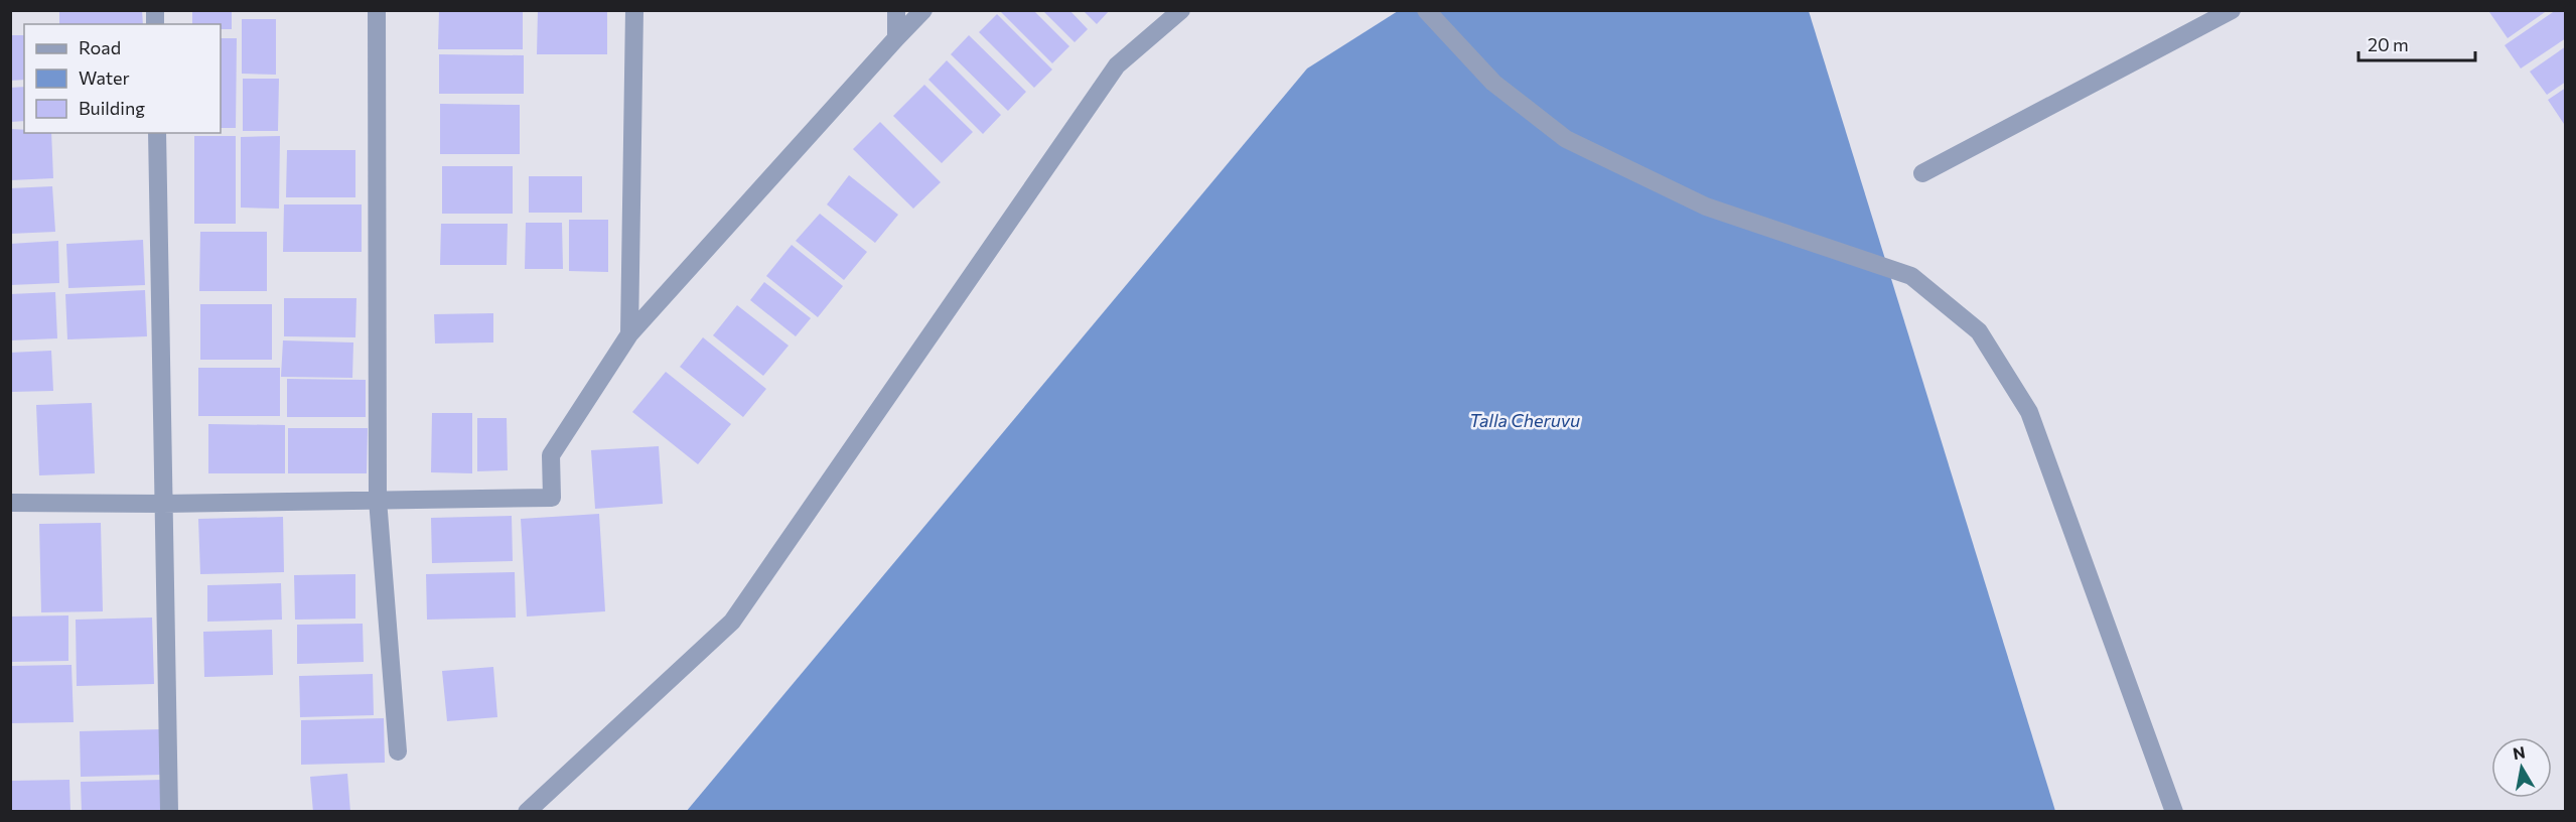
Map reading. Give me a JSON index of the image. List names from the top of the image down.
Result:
{
  "water": ["Talla Cheruvu"],
  "legend": ["Road", "Water", "Building"],
  "scale_bar": "20 m",
  "north": "top"
}
